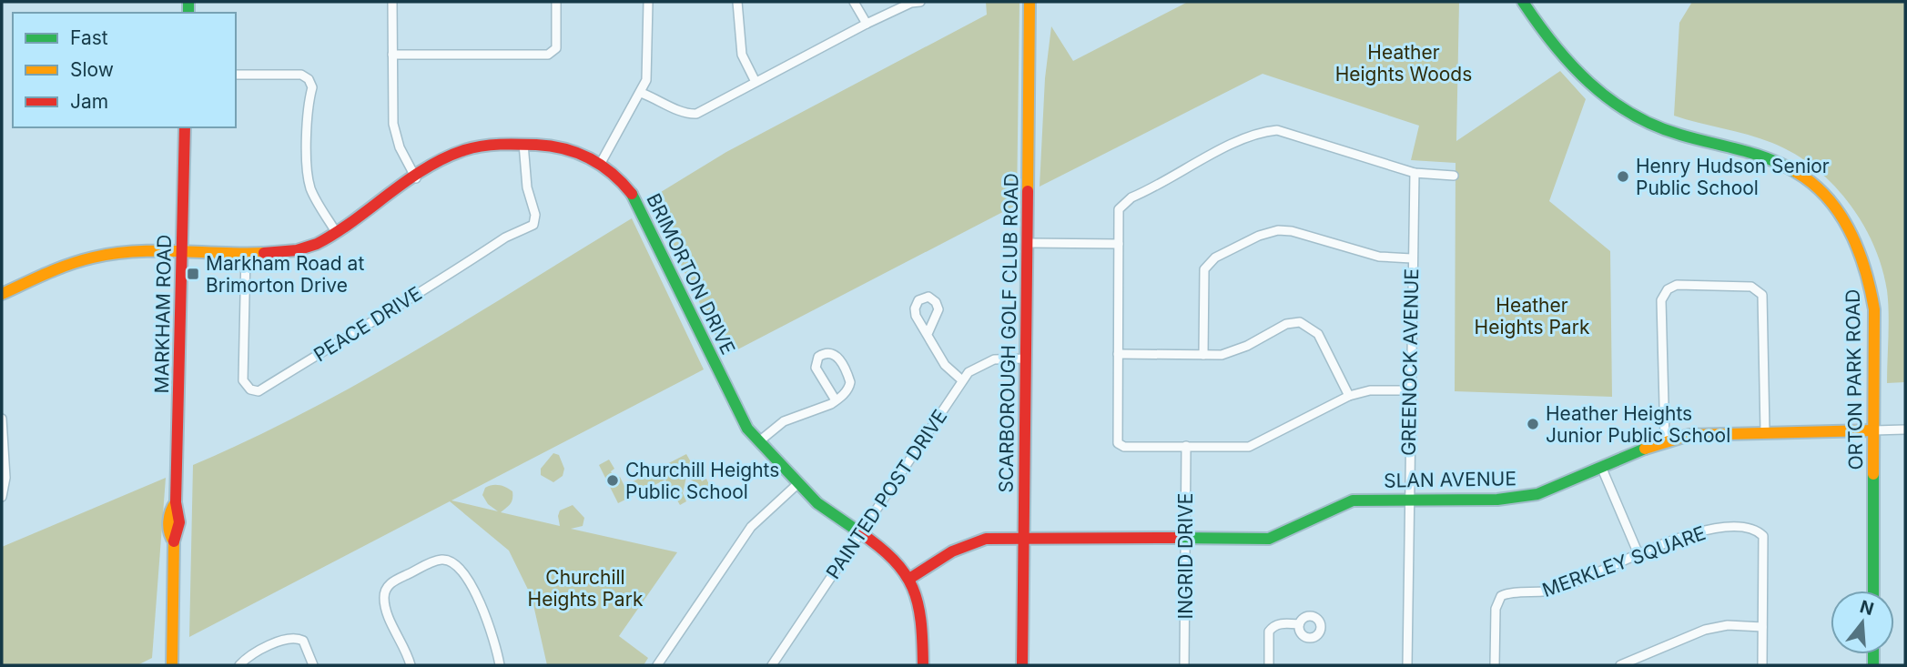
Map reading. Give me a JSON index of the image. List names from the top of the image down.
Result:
{
  "streets": {
    "street": [
      "BRIMORTON DRIVE",
      "MARKHAM ROAD",
      "PEACE DRIVE",
      "SCARBOROUGH GOLF CLUB ROAD",
      "GREENOCK AVENUE",
      "ORTON PARK ROAD",
      "SLAN AVENUE",
      "PAINTED POST DRIVE",
      "INGRID DRIVE",
      "MERKLEY SQUARE"
    ]
  },
  "crossings": [
    ["BRIMORTON DRIVE", "MARKHAM ROAD"],
    ["BRIMORTON DRIVE", "PEACE DRIVE"],
    ["BRIMORTON DRIVE", "SLAN AVENUE"],
    ["BRIMORTON DRIVE", "PAINTED POST DRIVE"],
    ["SCARBOROUGH GOLF CLUB ROAD", "SLAN AVENUE"],
    ["SCARBOROUGH GOLF CLUB ROAD", "PAINTED POST DRIVE"],
    ["GREENOCK AVENUE", "SLAN AVENUE"],
    ["ORTON PARK ROAD", "SLAN AVENUE"],
    ["SLAN AVENUE", "INGRID DRIVE"]
  ],
  "parks": ["Heather Heights Woods", "Heather Heights Park", "Churchill Heights Park"],
  "places": {
    "other": ["Henry Hudson Senior Public School", "Heather Heights Junior Public School", "Churchill Heights Public School"],
    "transit": ["Markham Road at Brimorton Drive"]
  },
  "legend": ["Fast", "Slow", "Jam"],
  "north": "top"
}
